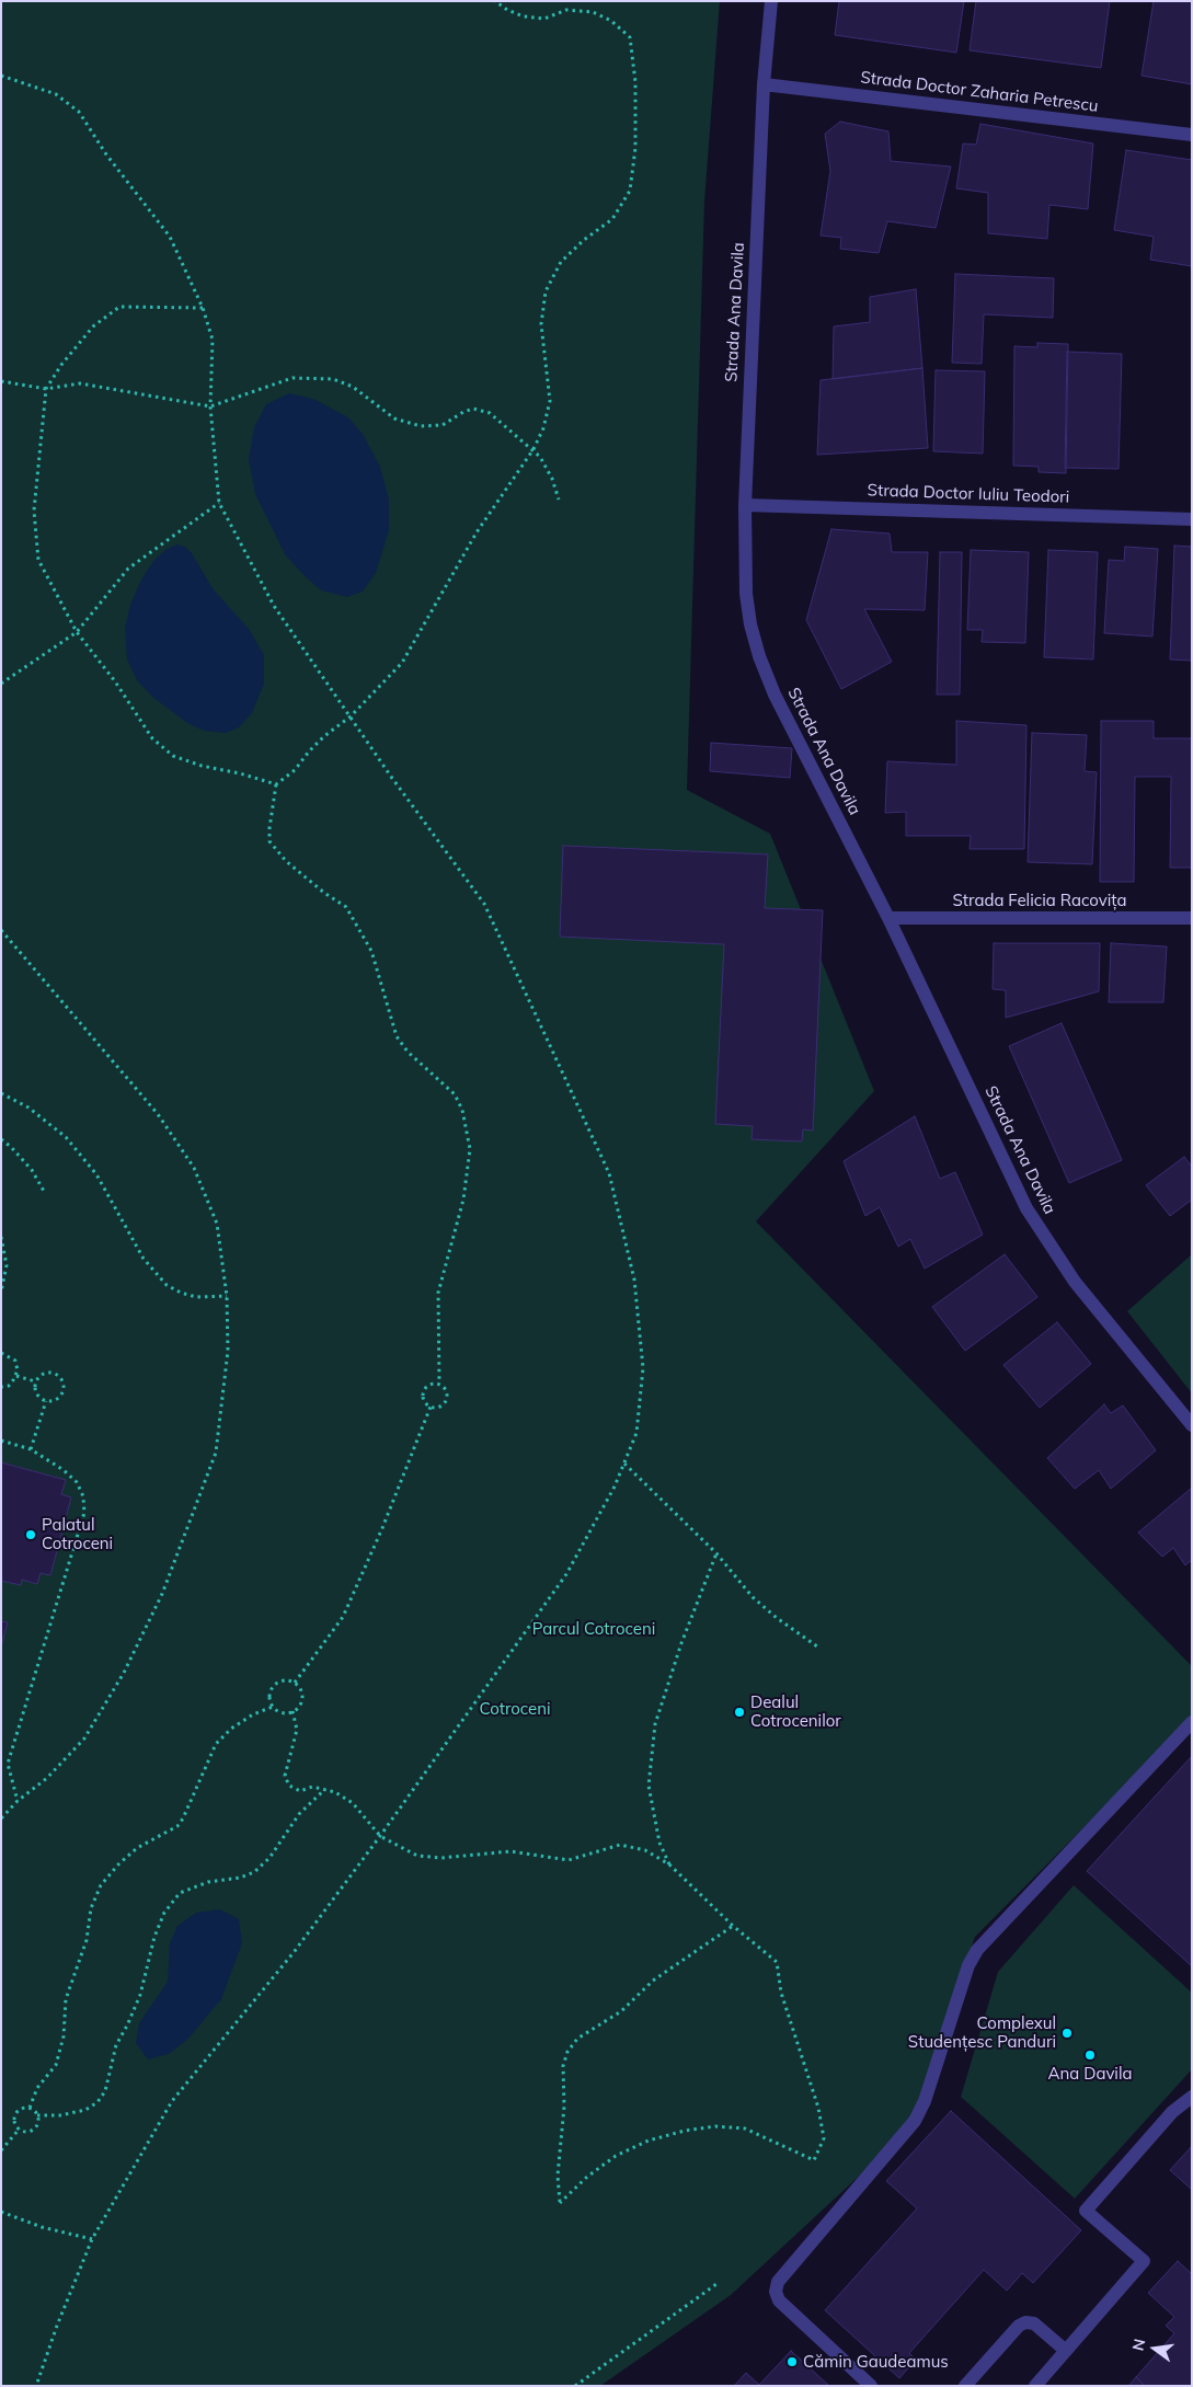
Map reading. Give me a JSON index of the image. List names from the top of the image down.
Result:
{
  "streets": {
    "street": [
      "Strada Doctor Zaharia Petrescu",
      "Strada Ana Davila",
      "Strada Doctor Iuliu Teodori",
      "Strada Felicia Racovița"
    ]
  },
  "crossings": [
    ["Strada Doctor Zaharia Petrescu", "Strada Ana Davila"],
    ["Strada Ana Davila", "Strada Doctor Iuliu Teodori"],
    ["Strada Ana Davila", "Strada Felicia Racovița"]
  ],
  "parks": ["Parcul Cotroceni", "Cotroceni"],
  "places": [
    "Palatul Cotroceni",
    "Dealul Cotrocenilor",
    "Complexul Studențesc Panduri",
    "Ana Davila",
    "Cămin Gaudeamus"
  ],
  "north": "left"
}
